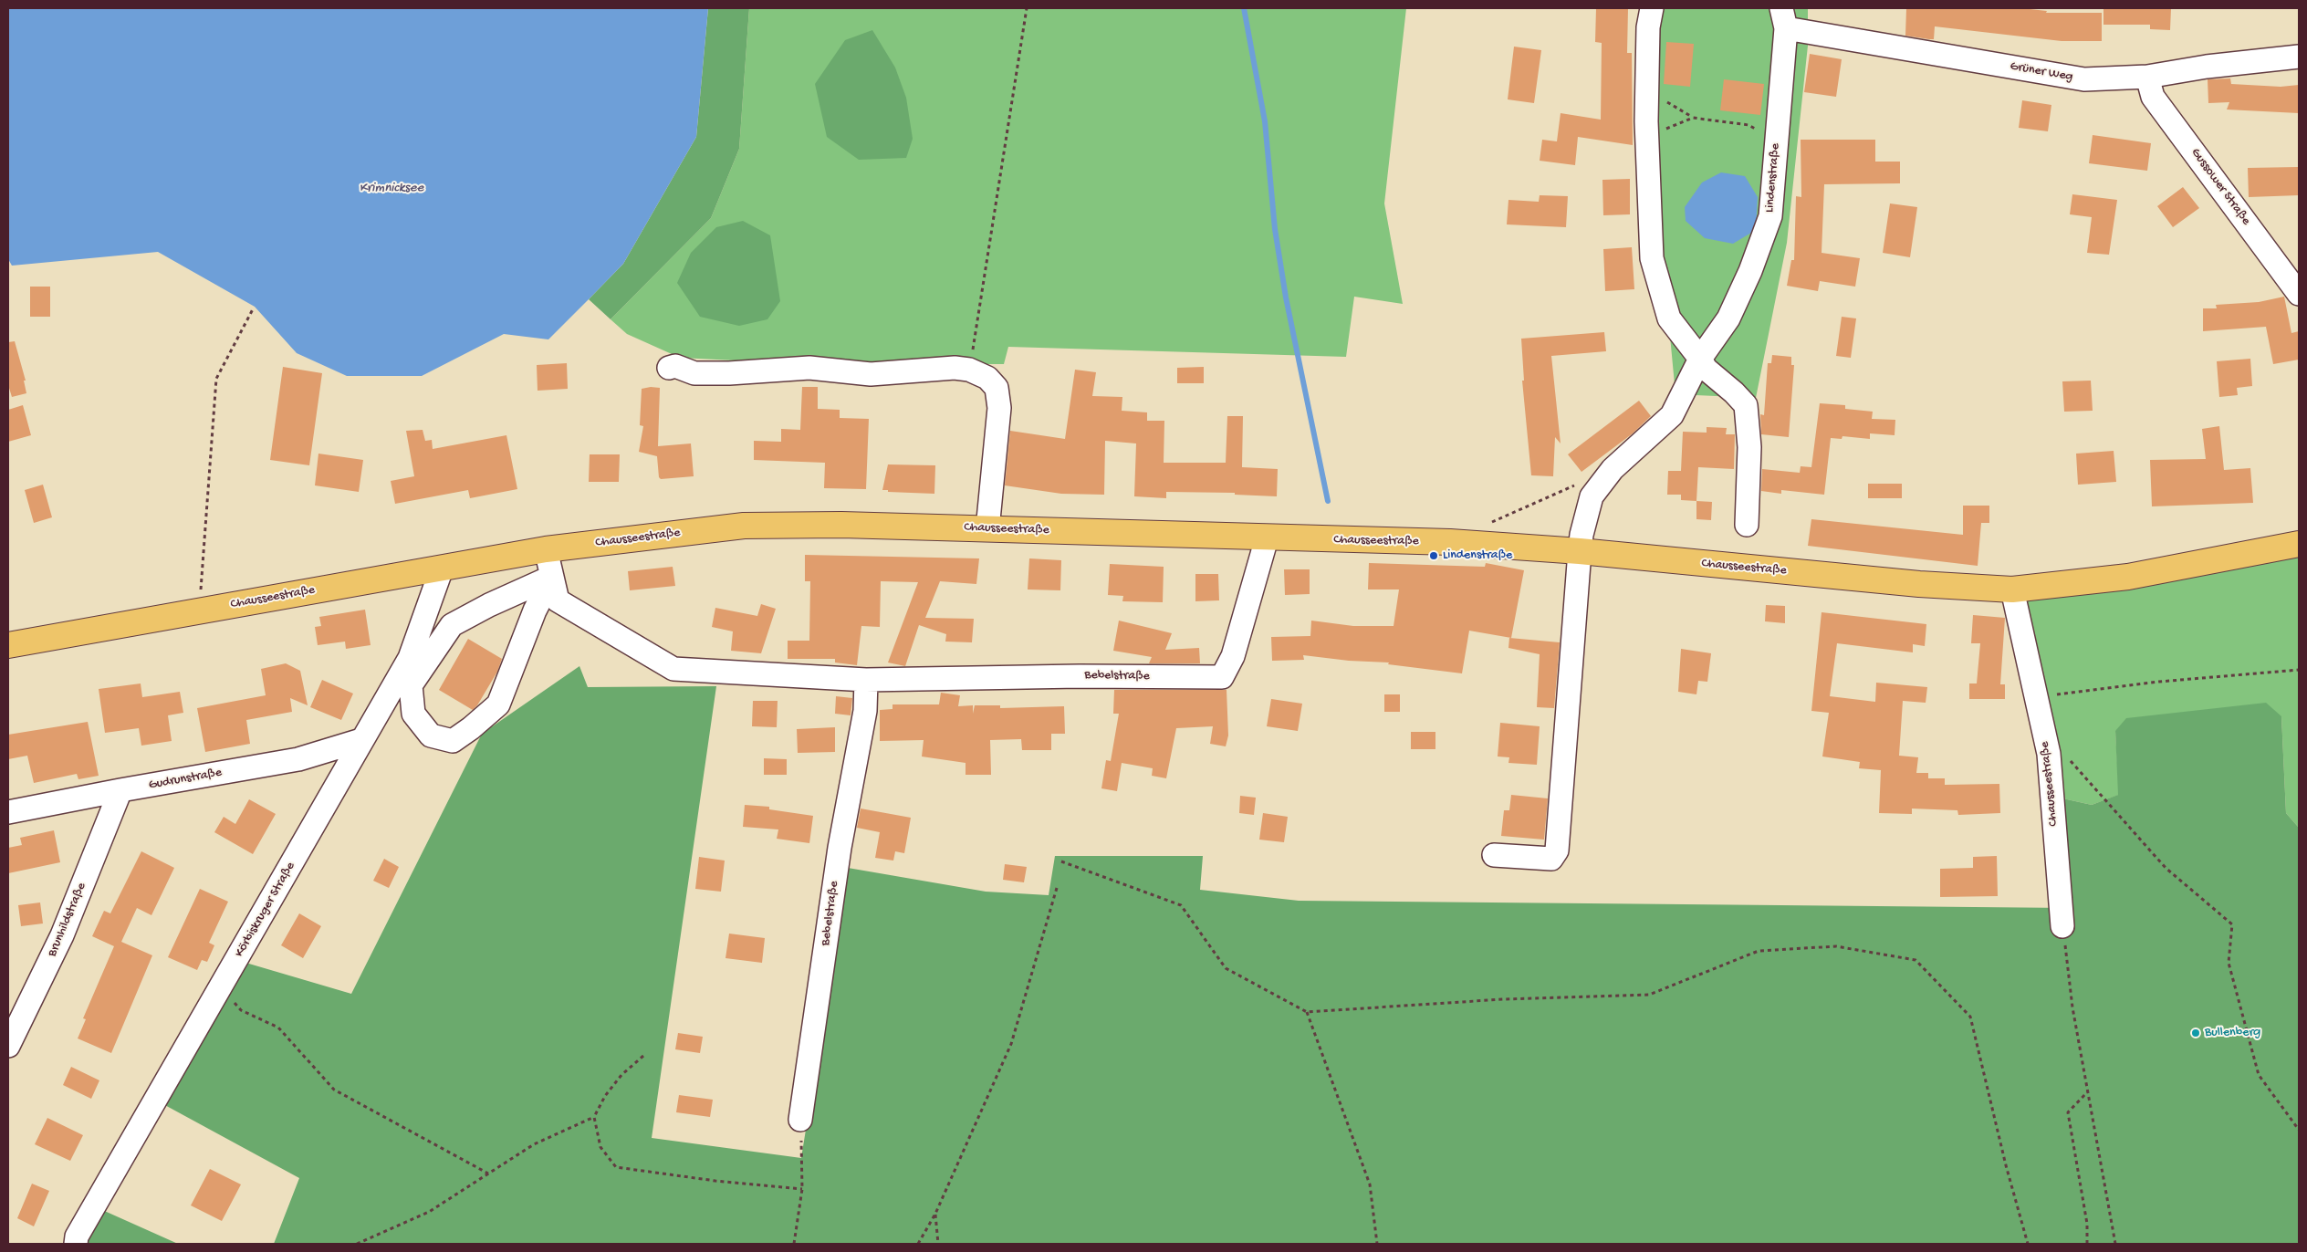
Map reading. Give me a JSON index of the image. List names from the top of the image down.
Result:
{
  "streets": {
    "main road": ["Chausseestraße"],
    "street": [
      "Grüner Weg",
      "Lindenstraße",
      "Gussower Straße",
      "Bebelstraße",
      "Gudrunstraße",
      "Körbiskruger Straße",
      "Brunhildstraße"
    ]
  },
  "crossings": [
    ["Grüner Weg", "Lindenstraße"],
    ["Grüner Weg", "Gussower Straße"],
    ["Lindenstraße", "Chausseestraße"],
    ["Chausseestraße", "Bebelstraße"],
    ["Chausseestraße", "Körbiskruger Straße"],
    ["Gudrunstraße", "Körbiskruger Straße"],
    ["Gudrunstraße", "Brunhildstraße"]
  ],
  "water": ["Krimnicksee"],
  "places": ["Lindenstraße", "Bullenberg"]
}
